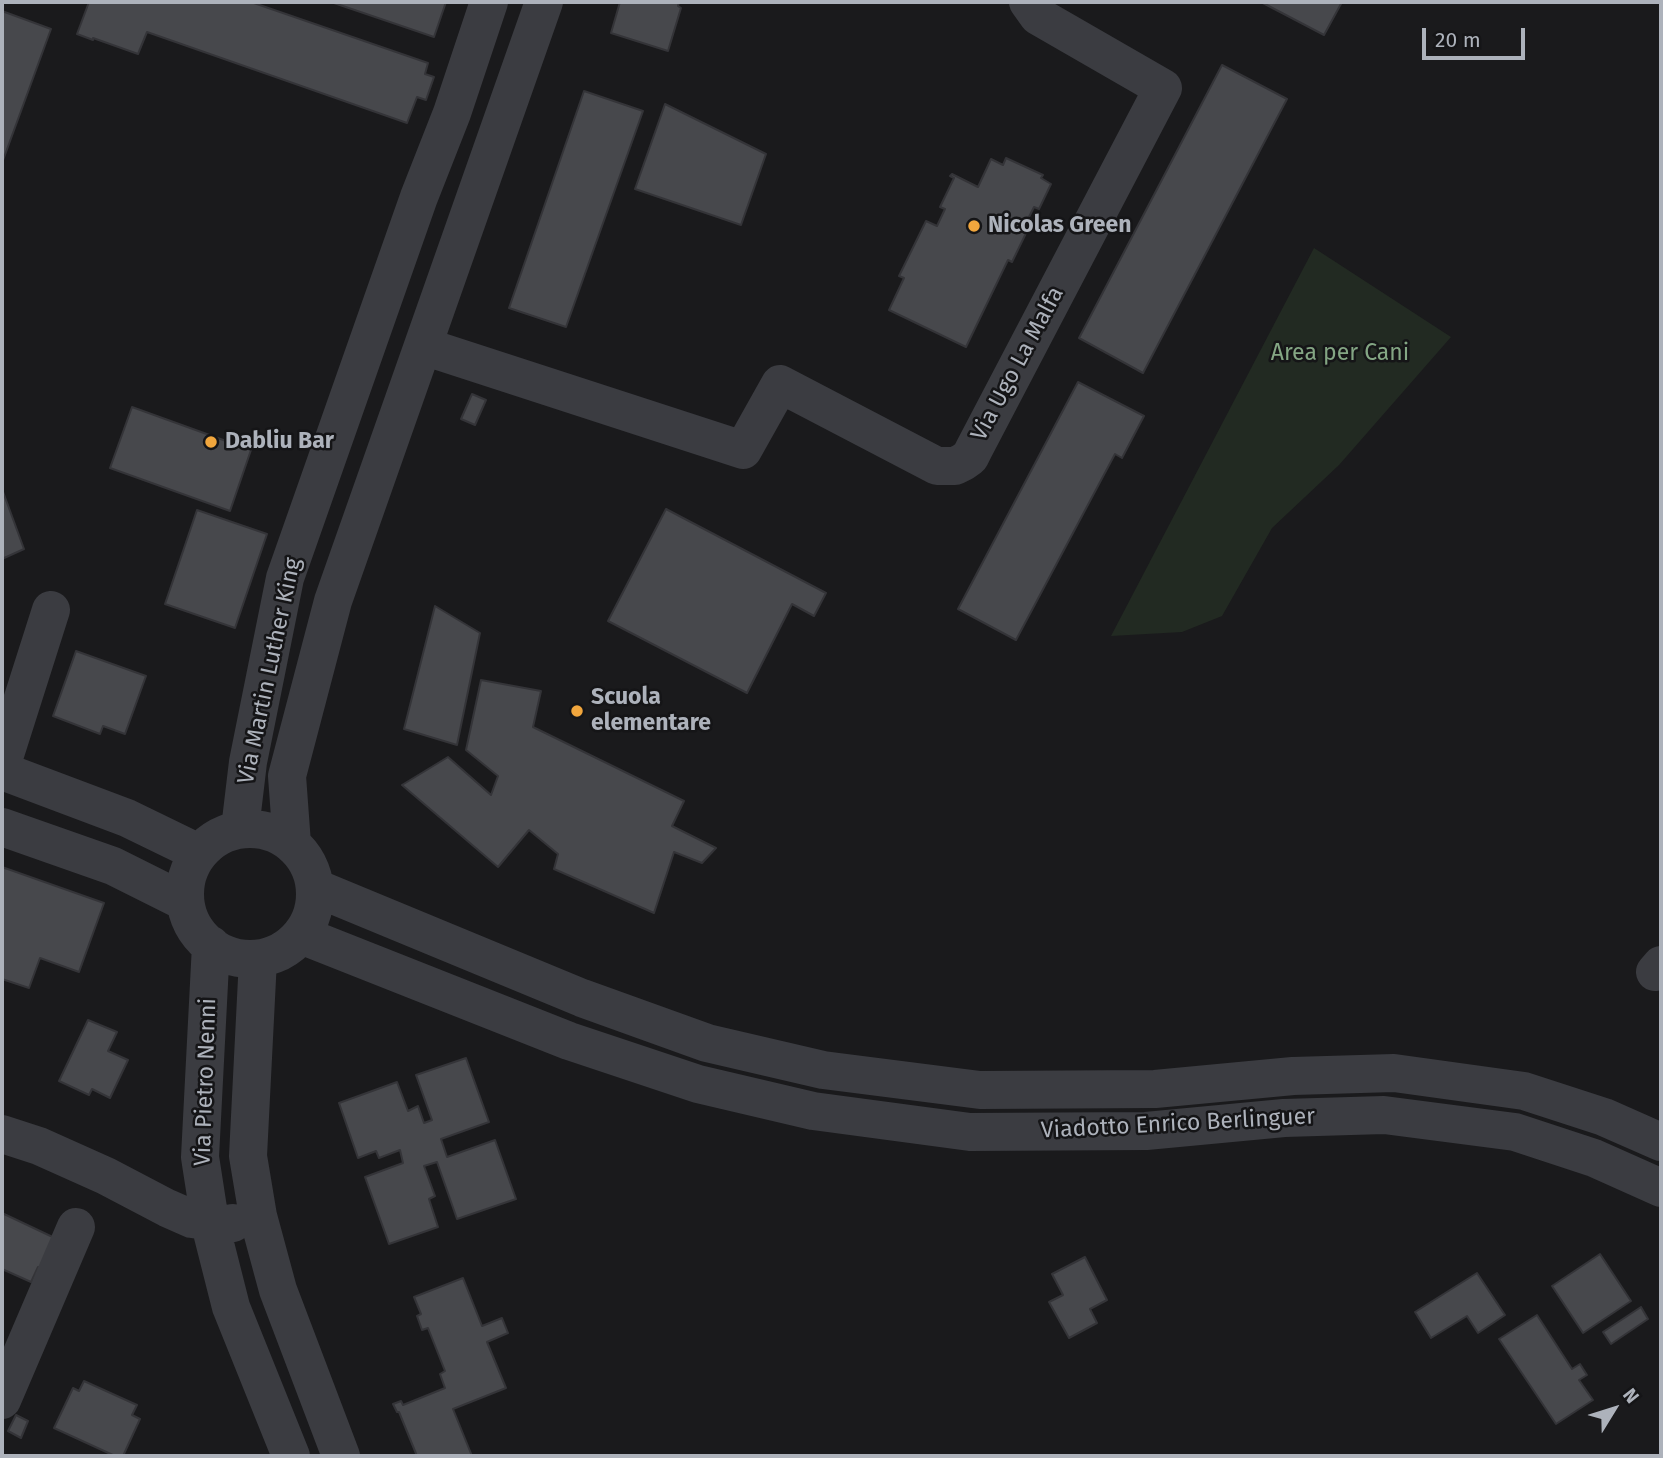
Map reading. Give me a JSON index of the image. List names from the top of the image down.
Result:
{
  "streets": {
    "street": [
      "Via Ugo La Malfa",
      "Via Martin Luther King",
      "Via Pietro Nenni",
      "Viadotto Enrico Berlinguer"
    ]
  },
  "crossings": [
    ["Via Ugo La Malfa", "Via Martin Luther King"],
    ["Via Martin Luther King", "Via Pietro Nenni"],
    ["Via Martin Luther King", "Viadotto Enrico Berlinguer"],
    ["Via Pietro Nenni", "Viadotto Enrico Berlinguer"]
  ],
  "parks": ["Area per Cani"],
  "places": ["Nicolas Green", "Dabliu Bar", "Scuola elementare"],
  "scale_bar": "20 m",
  "north": "top right"
}
